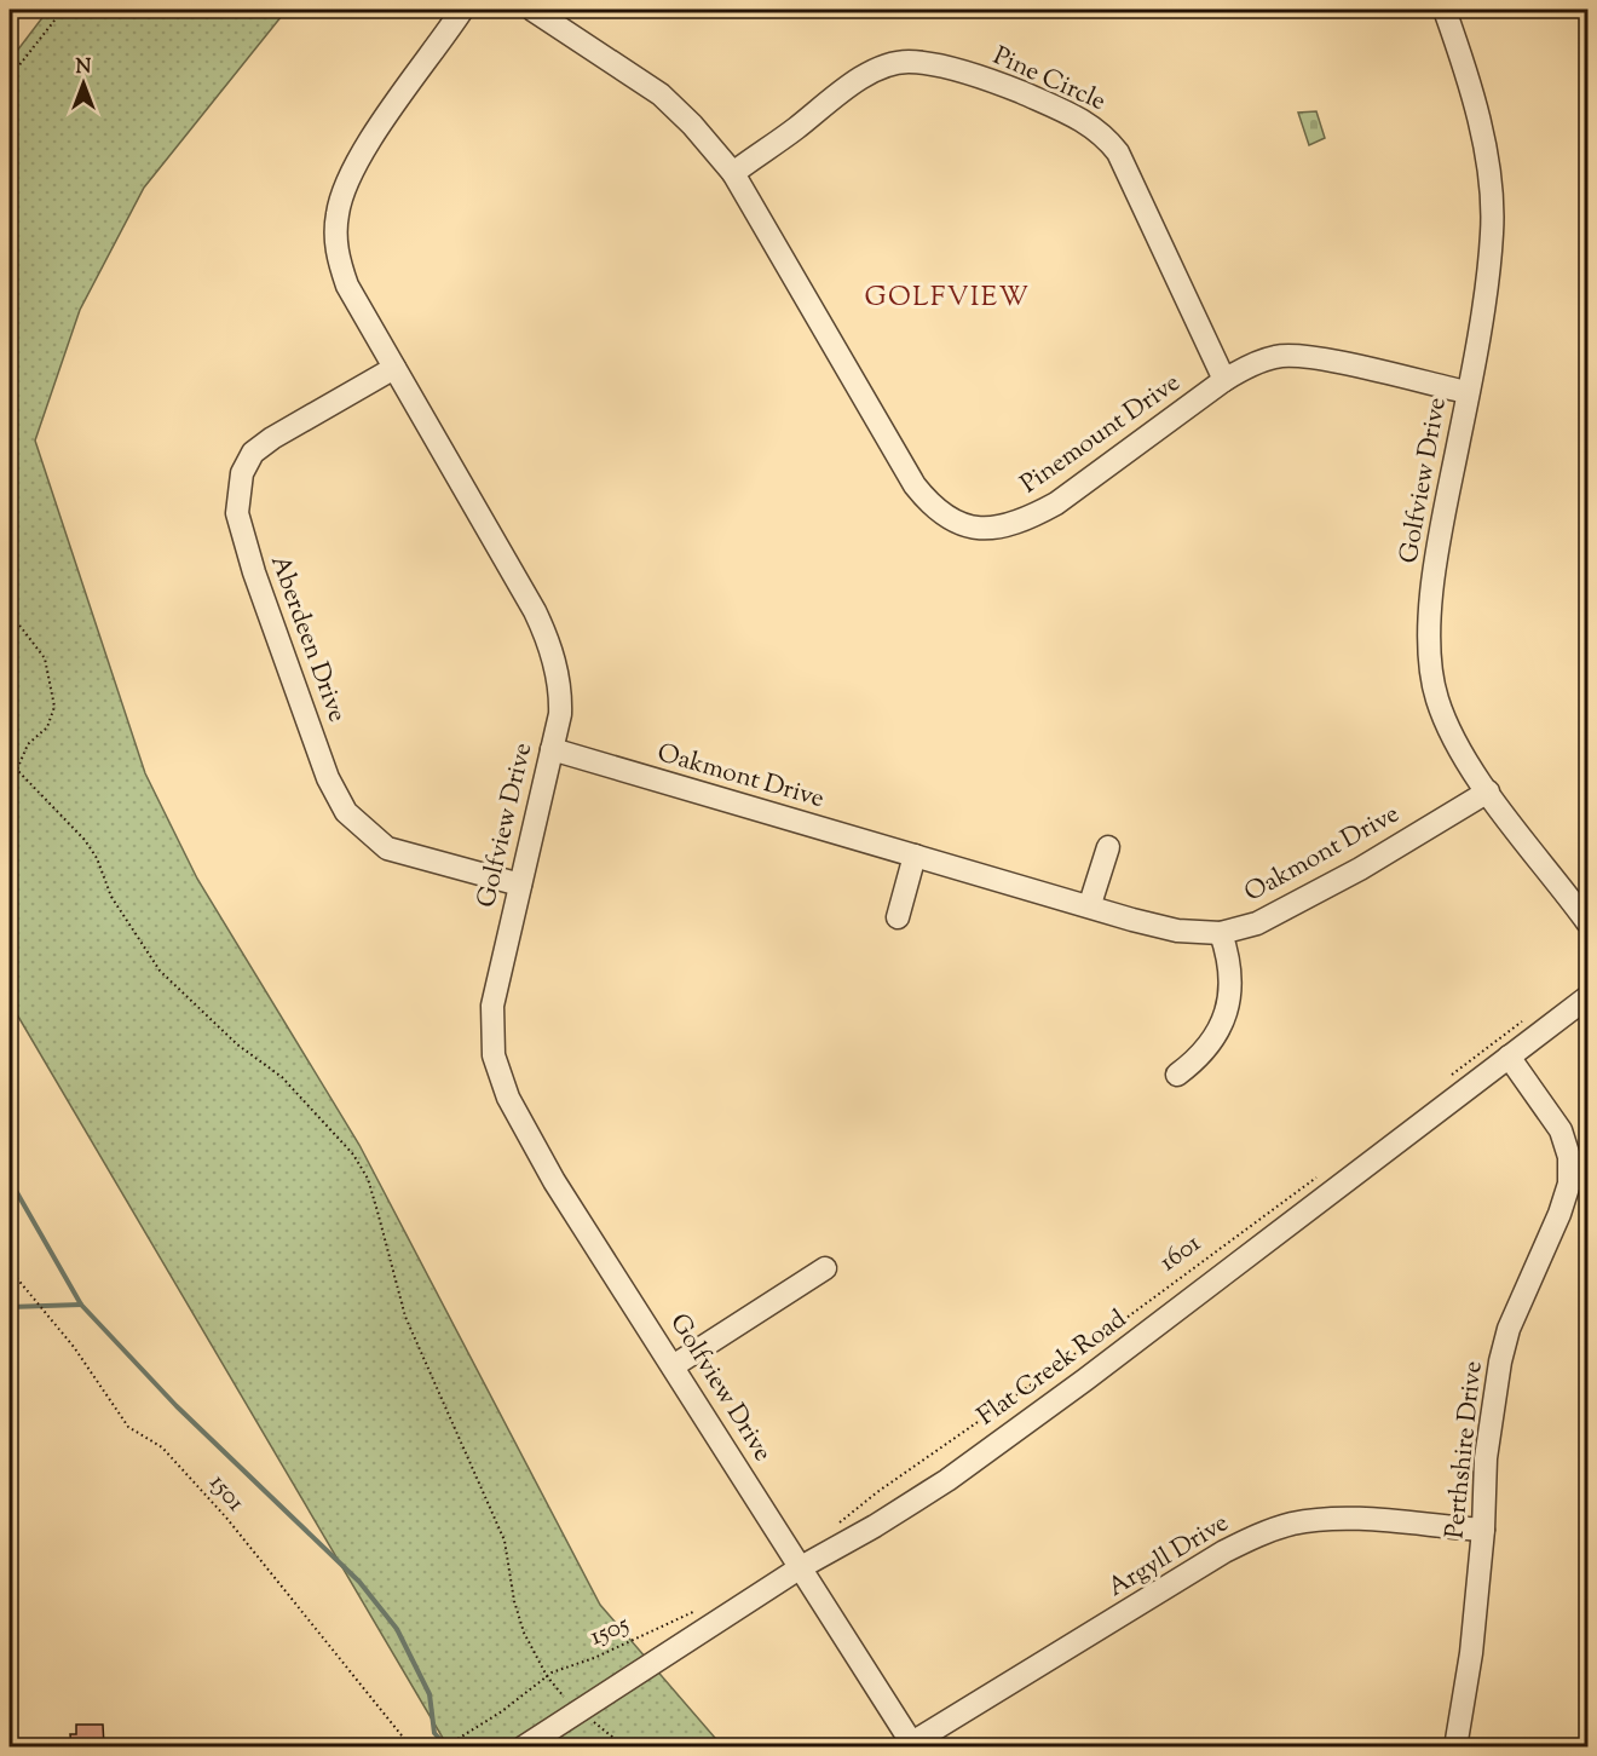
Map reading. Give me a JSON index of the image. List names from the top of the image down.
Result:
{
  "streets": {
    "street": [
      "Pine Circle",
      "Pinemount Drive",
      "Golfview Drive",
      "Aberdeen Drive",
      "Oakmont Drive",
      "Flat Creek Road",
      "Perthshire Drive",
      "Argyll Drive"
    ],
    "path": ["1601", "1501", "1505"]
  },
  "crossings": [
    ["Pine Circle", "Pinemount Drive"],
    ["Pinemount Drive", "Golfview Drive"],
    ["Golfview Drive", "Aberdeen Drive"],
    ["Golfview Drive", "Oakmont Drive"],
    ["Golfview Drive", "Flat Creek Road"],
    ["Golfview Drive", "Argyll Drive"],
    ["Flat Creek Road", "Perthshire Drive"],
    ["Perthshire Drive", "Argyll Drive"]
  ],
  "districts": ["GOLFVIEW"],
  "north": "top"
}
